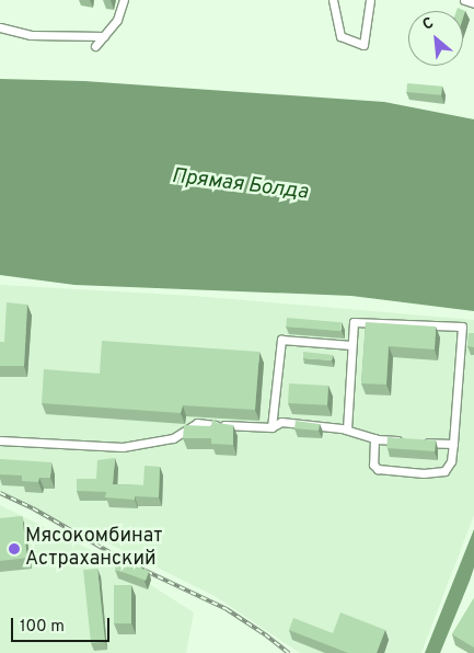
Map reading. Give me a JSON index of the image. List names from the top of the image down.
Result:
{
  "water": ["Прямая Болда"],
  "places": ["Мясокомбинат Астраханский"],
  "scale_bar": "100 m",
  "north": "top left"
}
